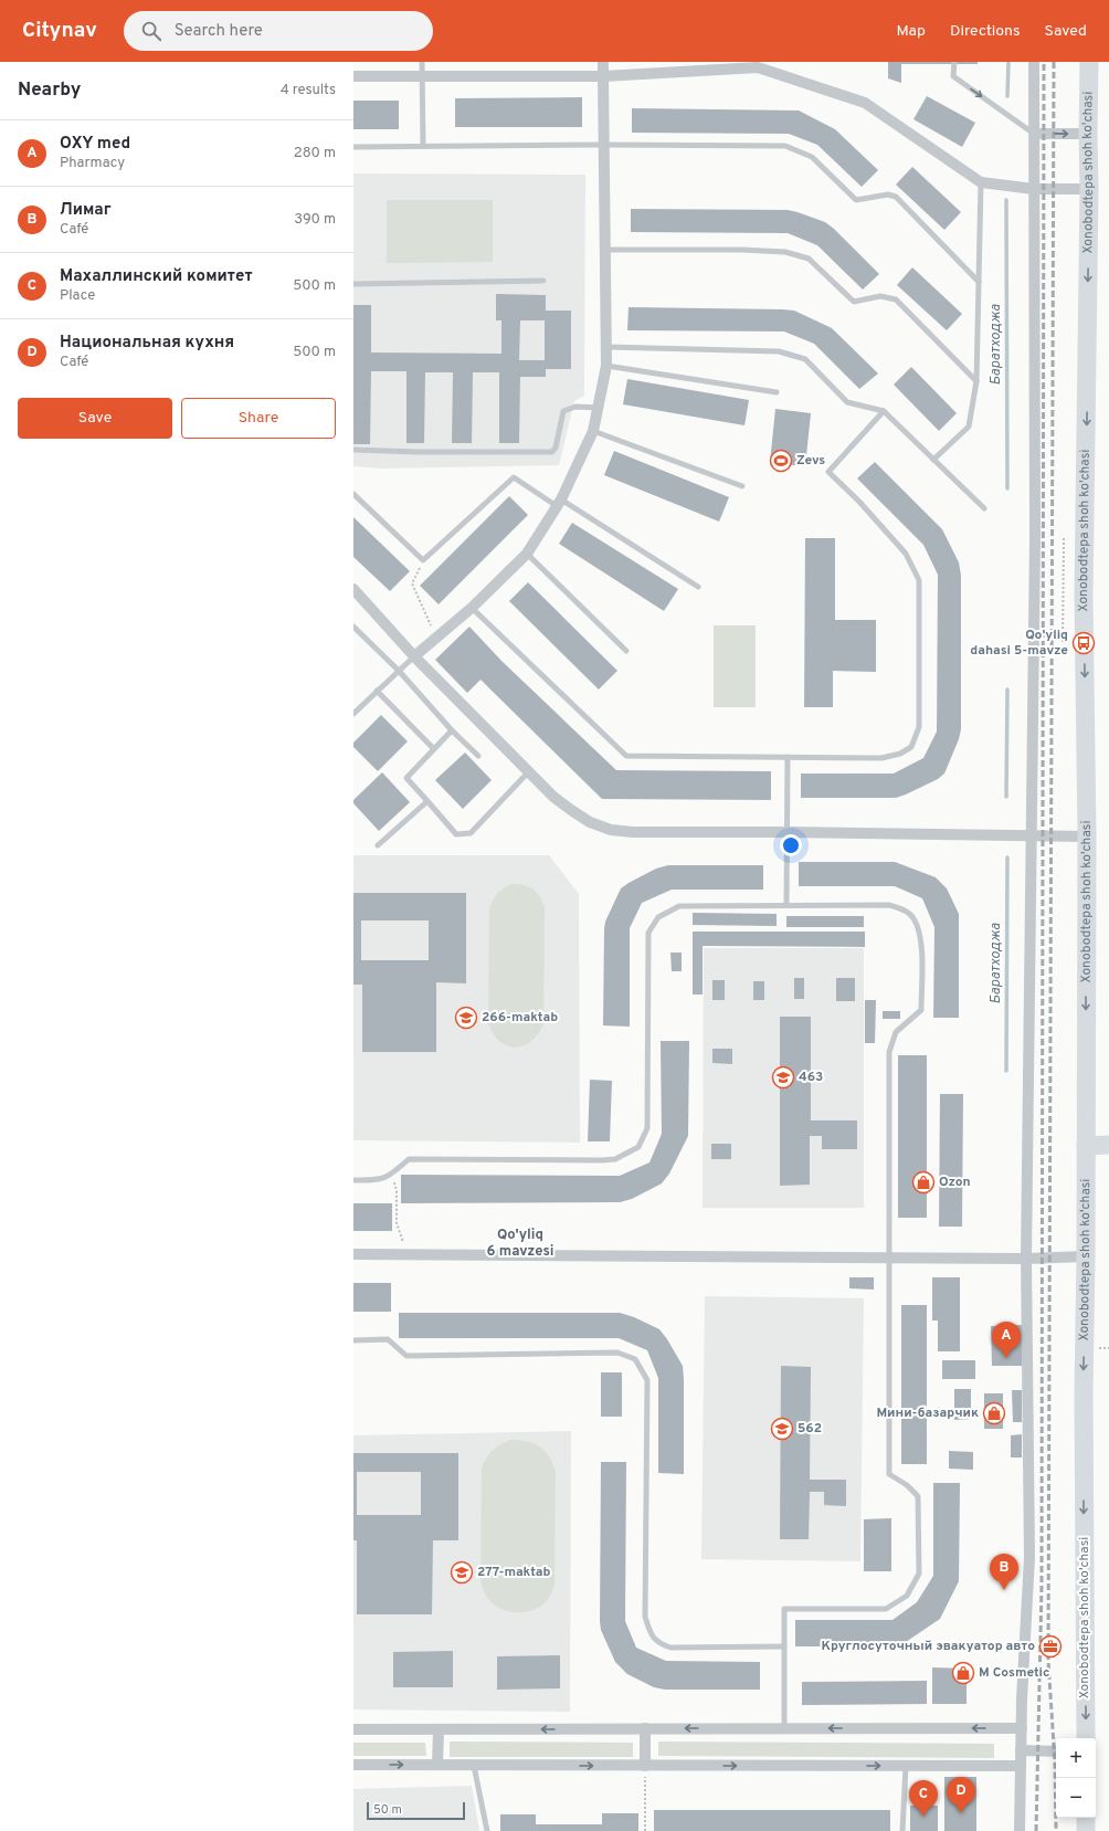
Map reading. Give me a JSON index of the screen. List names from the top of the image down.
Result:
{
  "streets": {
    "highway": ["Xonobodtepa shoh ko'chasi"]
  },
  "one_way": ["Xonobodtepa shoh ko'chasi"],
  "districts": ["Qo'yliq 6 mavzesi"],
  "water": ["Баратходжа"],
  "places": {
    "sports": ["Zevs"],
    "bus stop": ["Qo'yliq dahasi 5-mavze"],
    "school or university": [
      "266-maktab",
      "463",
      "562",
      "277-maktab"
    ],
    "shop": ["Ozon", "Мини-базарчик", "M Cosmetic"],
    "office": ["Круглосуточный эвакуатор авто"]
  },
  "scale_bar": "50 m",
  "page": {
    "header": "Citynav",
    "search": "Search here",
    "nav": ["Map", "Directions", "Saved"],
    "heading": ["Nearby", "4 results"],
    "list": [
      {
        "mark": "A",
        "name": "OXY med",
        "note": "Pharmacy",
        "value": "280 m"
      },
      {
        "mark": "B",
        "name": "Лимаг",
        "note": "Café",
        "value": "390 m"
      },
      {
        "mark": "C",
        "name": "Махаллинский комитет",
        "note": "Place",
        "value": "500 m"
      },
      {
        "mark": "D",
        "name": "Национальная кухня",
        "note": "Café",
        "value": "500 m"
      }
    ],
    "buttons": ["Save", "Share"],
    "pins": [
      "A",
      "B",
      "D",
      "C"
    ],
    "map_buttons": ["+", "−"],
    "scale": "50 m"
  }
}
